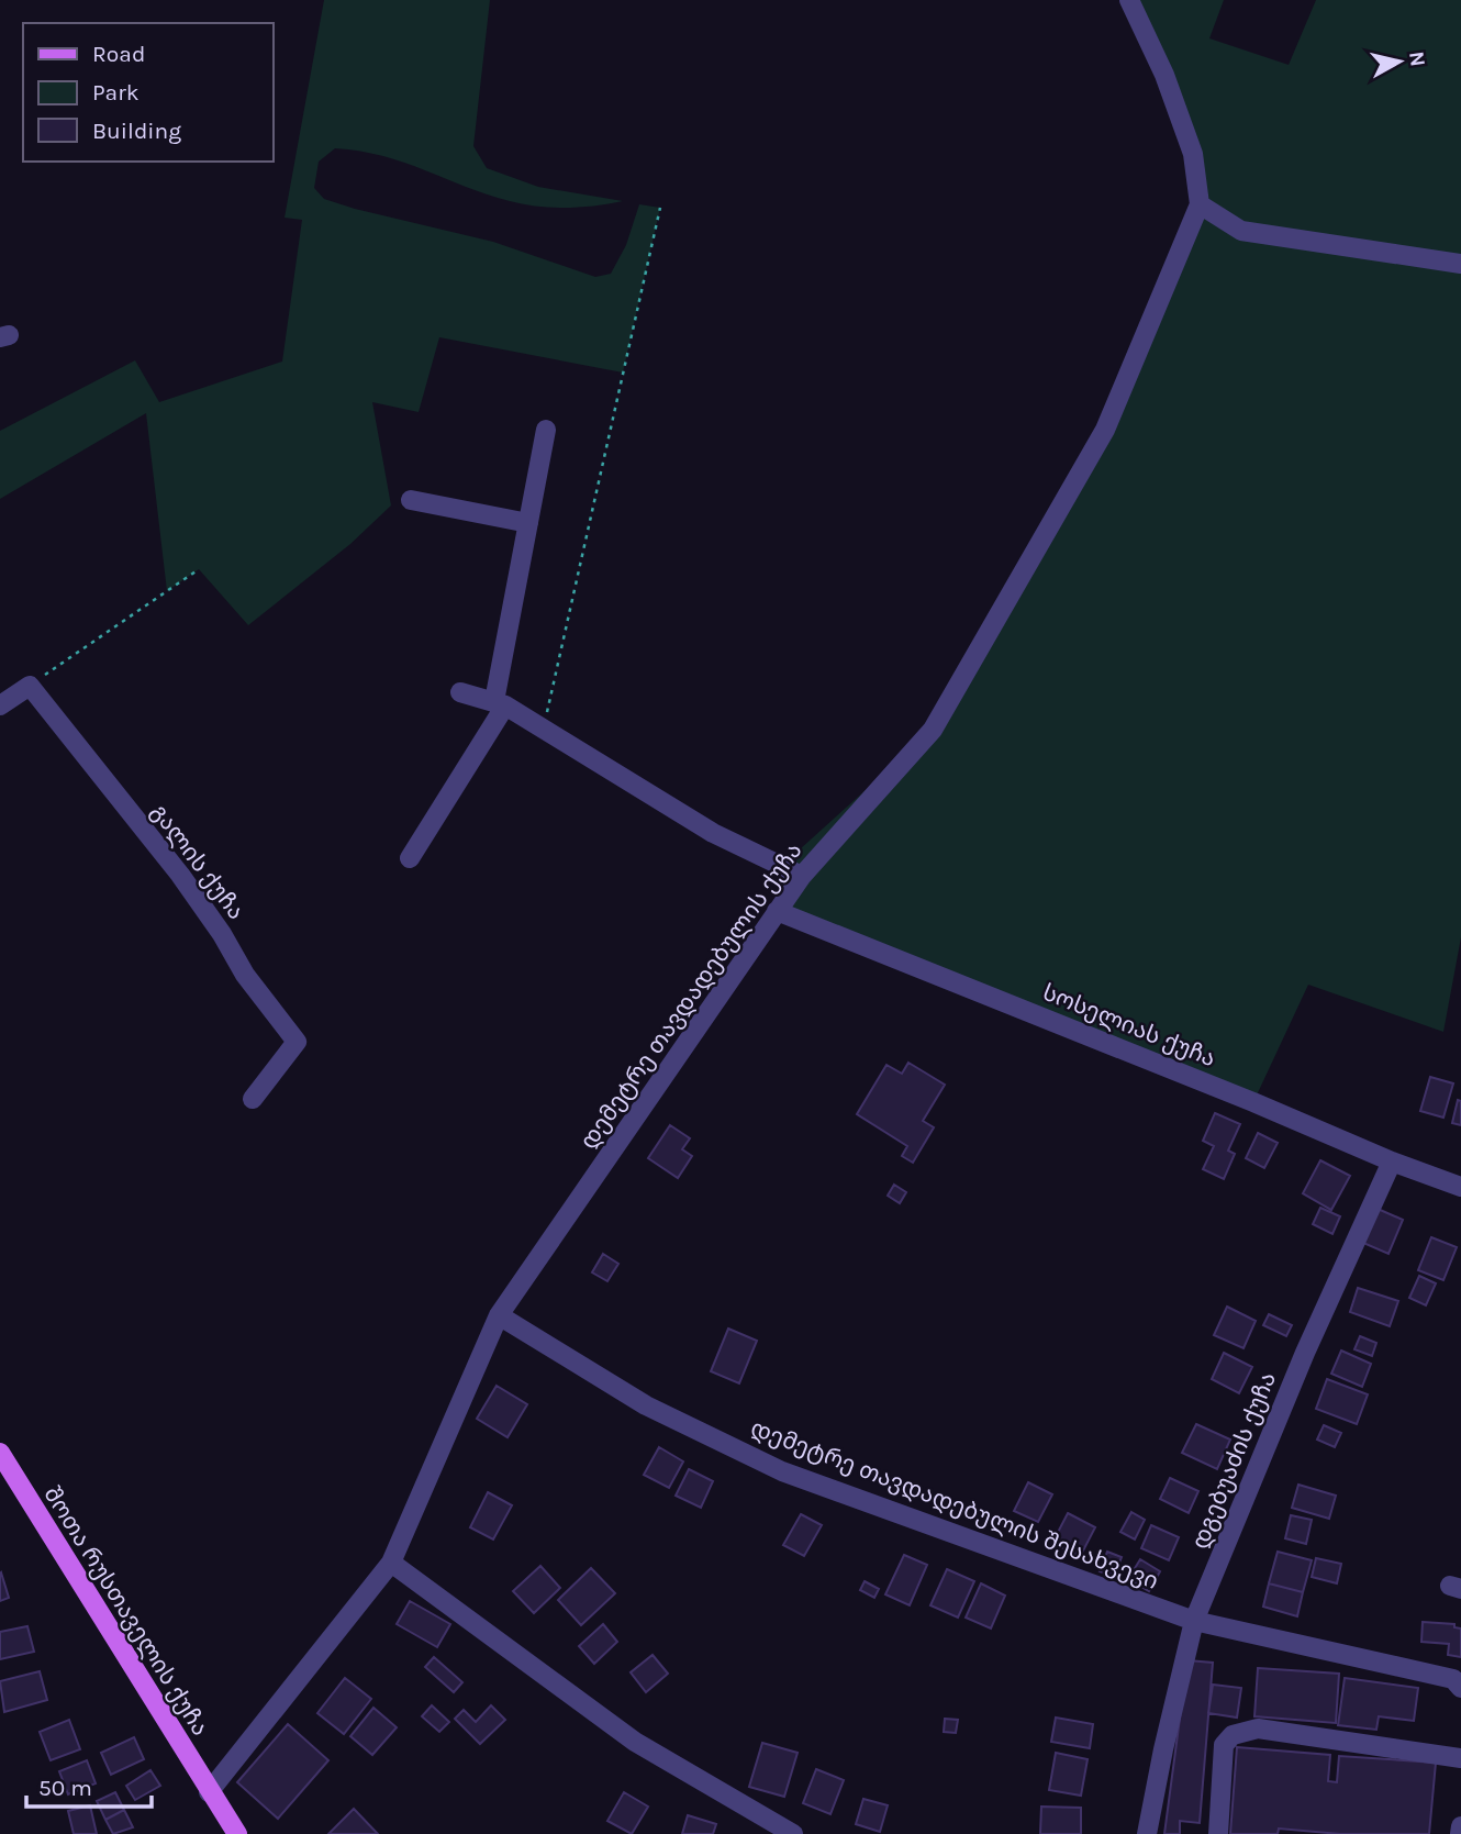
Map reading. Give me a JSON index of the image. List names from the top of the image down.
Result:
{
  "streets": {
    "main road": ["შოთა რუსთაველის ქუჩა"],
    "street": [
      "გალის ქუჩა",
      "დემეტრე თავდადებულის ქუჩა",
      "სოსელიას ქუჩა",
      "დგებუაძის ქუჩა",
      "დემეტრე თავდადებულის შესახვევი"
    ]
  },
  "crossings": [
    ["დემეტრე თავდადებულის ქუჩა", "სოსელიას ქუჩა"],
    ["დემეტრე თავდადებულის ქუჩა", "დემეტრე თავდადებულის შესახვევი"],
    ["დემეტრე თავდადებულის ქუჩა", "შოთა რუსთაველის ქუჩა"],
    ["სოსელიას ქუჩა", "დგებუაძის ქუჩა"],
    ["დგებუაძის ქუჩა", "დემეტრე თავდადებულის შესახვევი"]
  ],
  "legend": ["Road", "Park", "Building"],
  "scale_bar": "50 m",
  "north": "right"
}
